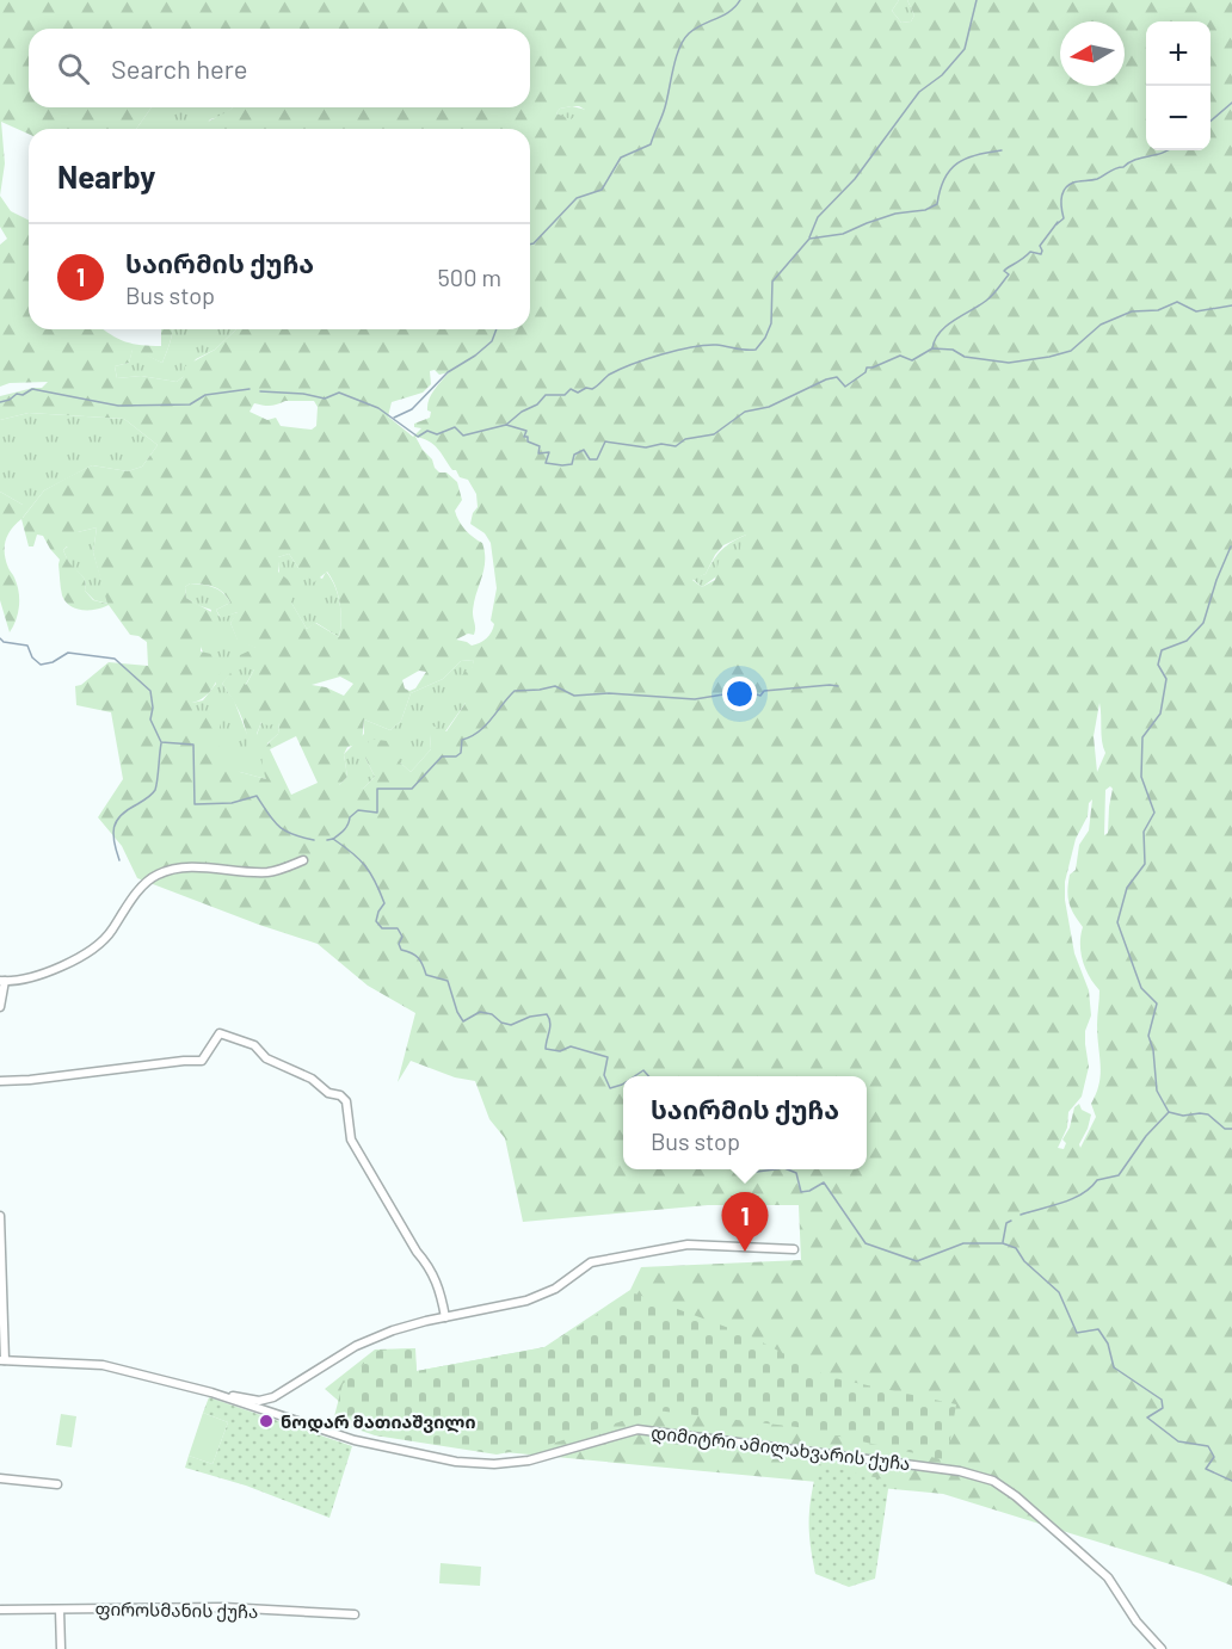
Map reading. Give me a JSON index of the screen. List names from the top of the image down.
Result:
{
  "streets": {
    "street": ["დიმიტრი ამილახვარის ქუჩა", "ფიროსმანის ქუჩა"]
  },
  "places": ["ნოდარ მათიაშვილი"],
  "north": "left",
  "page": {
    "map_buttons": ["+", "−"],
    "search": "Search here",
    "heading": "Nearby",
    "list": [
      {
        "mark": "1",
        "name": "საირმის ქუჩა",
        "note": "Bus stop",
        "value": "500 m"
      }
    ],
    "popup": ["საირმის ქუჩა", "Bus stop"],
    "pins": "1"
  }
}
